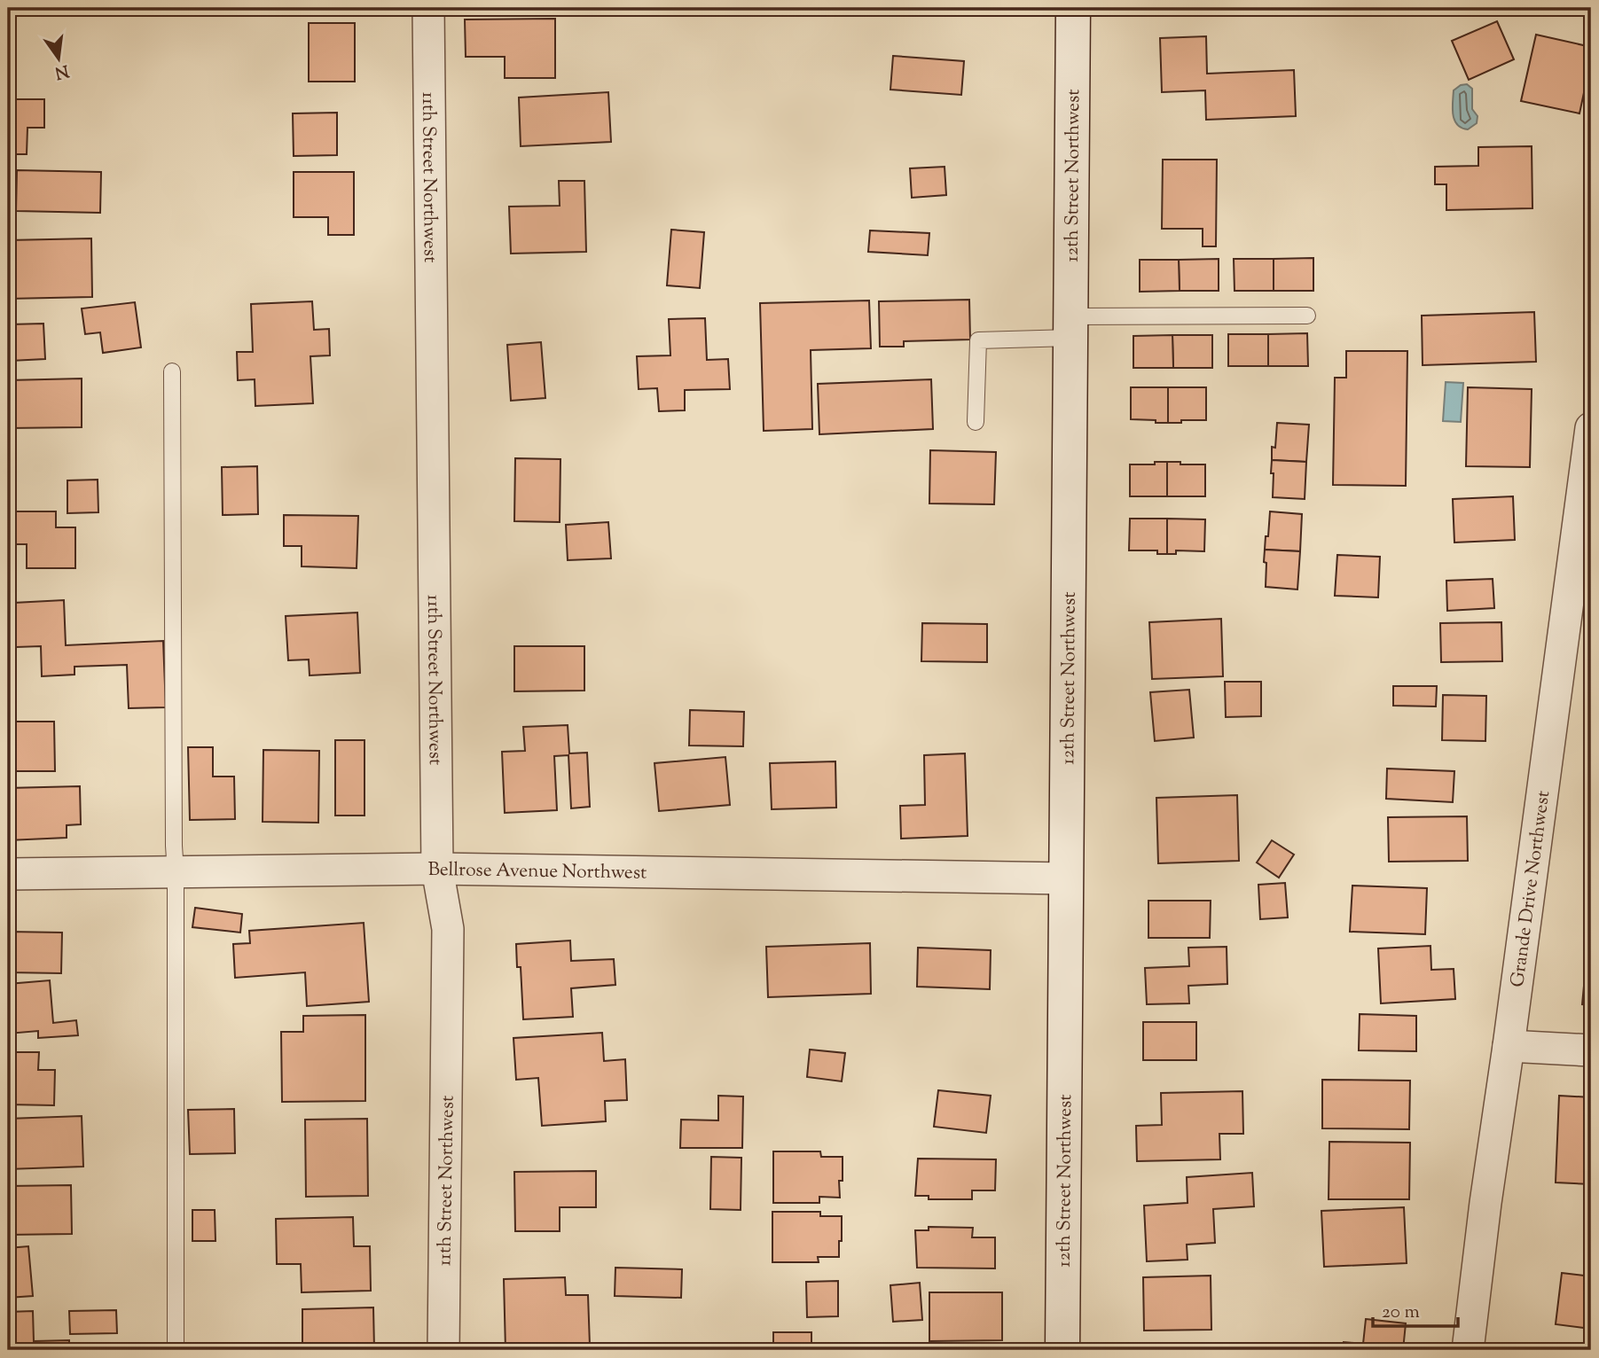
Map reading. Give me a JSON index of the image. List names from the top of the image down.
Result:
{
  "streets": {
    "street": [
      "12th Street Northwest",
      "11th Street Northwest",
      "Bellrose Avenue Northwest",
      "Grande Drive Northwest"
    ]
  },
  "crossings": [
    ["12th Street Northwest", "Bellrose Avenue Northwest"],
    ["11th Street Northwest", "Bellrose Avenue Northwest"]
  ],
  "scale_bar": "20 m",
  "north": "bottom"
}
